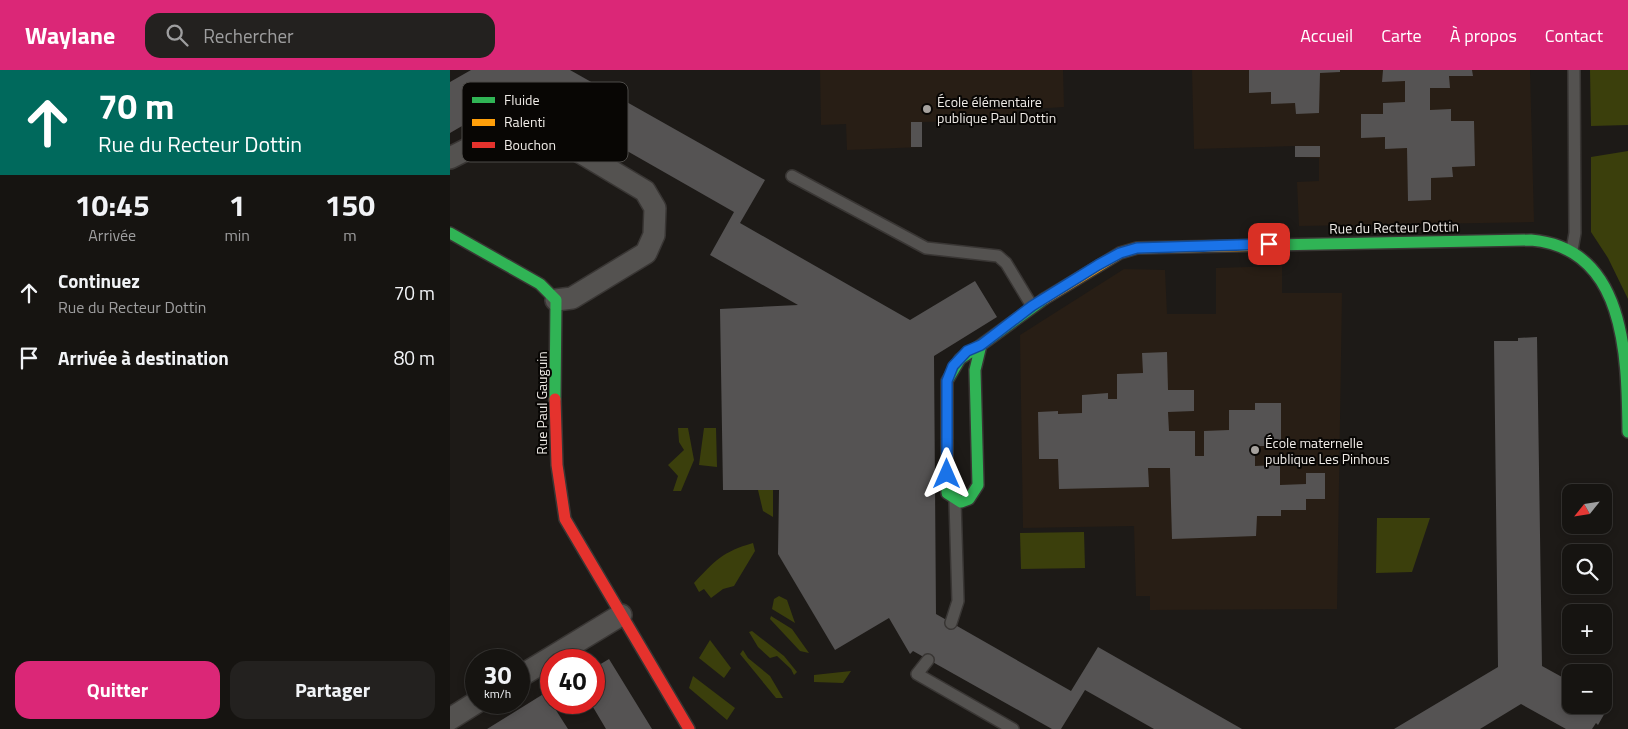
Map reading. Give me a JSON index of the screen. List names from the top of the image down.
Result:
{
  "streets": {
    "street": ["Rue du Recteur Dottin", "Rue Paul Gauguin"]
  },
  "places": ["École élémentaire publique Paul Dottin", "École maternelle publique Les Pinhous"],
  "legend": ["Fluide", "Ralenti", "Bouchon"],
  "north": "bottom left",
  "page": {
    "header": "Waylane",
    "search": "Rechercher",
    "nav": [
      "Accueil",
      "Carte",
      "À propos",
      "Contact"
    ],
    "turn": ["70 m", "Rue du Recteur Dottin"],
    "eta": [
      "10:45",
      "Arrivée",
      "1",
      "min",
      "150",
      "m"
    ],
    "list": [
      {
        "name": "Continuez",
        "note": "Rue du Recteur Dottin",
        "value": "70 m"
      },
      {
        "name": "Arrivée à destination",
        "value": "80 m"
      }
    ],
    "map_buttons": ["+", "−"],
    "speed": "30 km/h",
    "limit": "40",
    "buttons": ["Quitter", "Partager"]
  }
}
